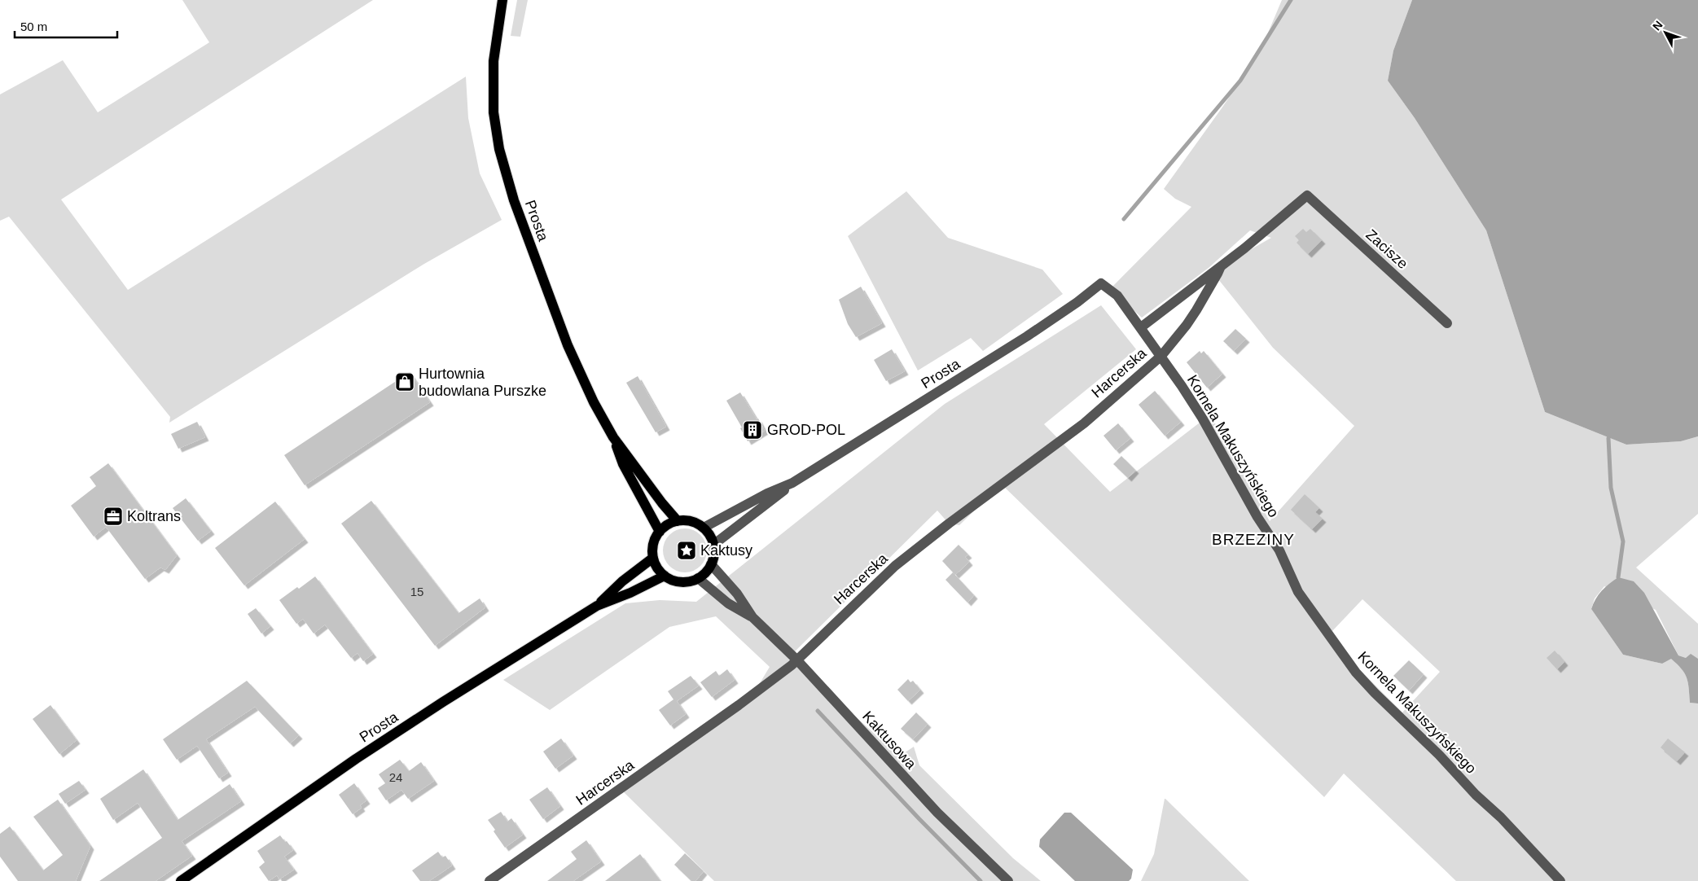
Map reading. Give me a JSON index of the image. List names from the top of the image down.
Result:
{
  "streets": {
    "main road": ["Prosta"],
    "street": [
      "Zacisze",
      "Harcerska",
      "Kornela Makuszyńskiego",
      "Kaktusowa"
    ]
  },
  "crossings": [
    ["Prosta", "Kornela Makuszyńskiego"],
    ["Prosta", "Kaktusowa"],
    ["Zacisze", "Harcerska"],
    ["Harcerska", "Kornela Makuszyńskiego"],
    ["Harcerska", "Kaktusowa"]
  ],
  "districts": ["BRZEZINY"],
  "places": {
    "shop": ["Hurtownia budowlana Purszke"],
    "building": ["GROD-POL"],
    "office": ["Koltrans"],
    "place": ["Kaktusy"]
  },
  "house_numbers": ["15", "24"],
  "scale_bar": "50 m",
  "north": "top left"
}
